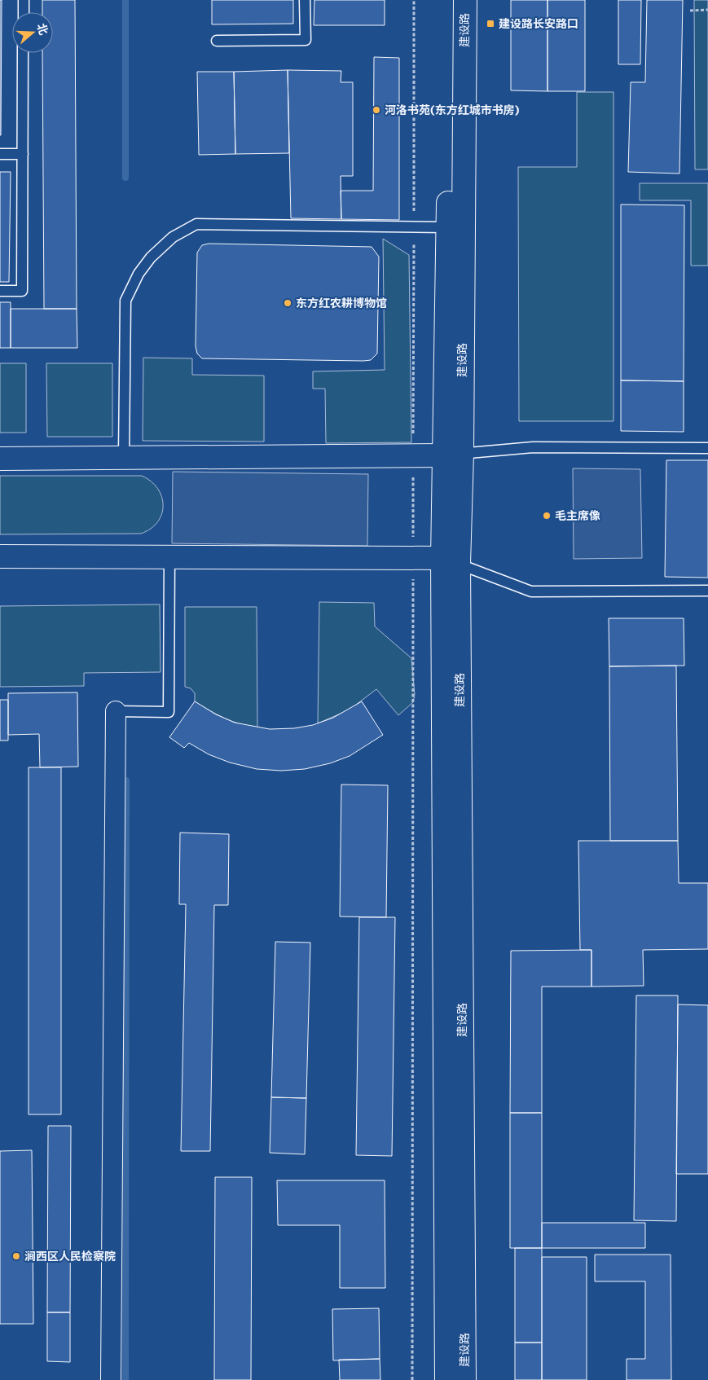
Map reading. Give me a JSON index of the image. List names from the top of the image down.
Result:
{
  "streets": {
    "street": ["建设路"]
  },
  "places": {
    "transit": ["建设路长安路口"],
    "other": [
      "河洛书苑(东方红城市书房)",
      "东方红农耕博物馆",
      "毛主席像",
      "涧西区人民检察院"
    ]
  },
  "north": "right"
}
